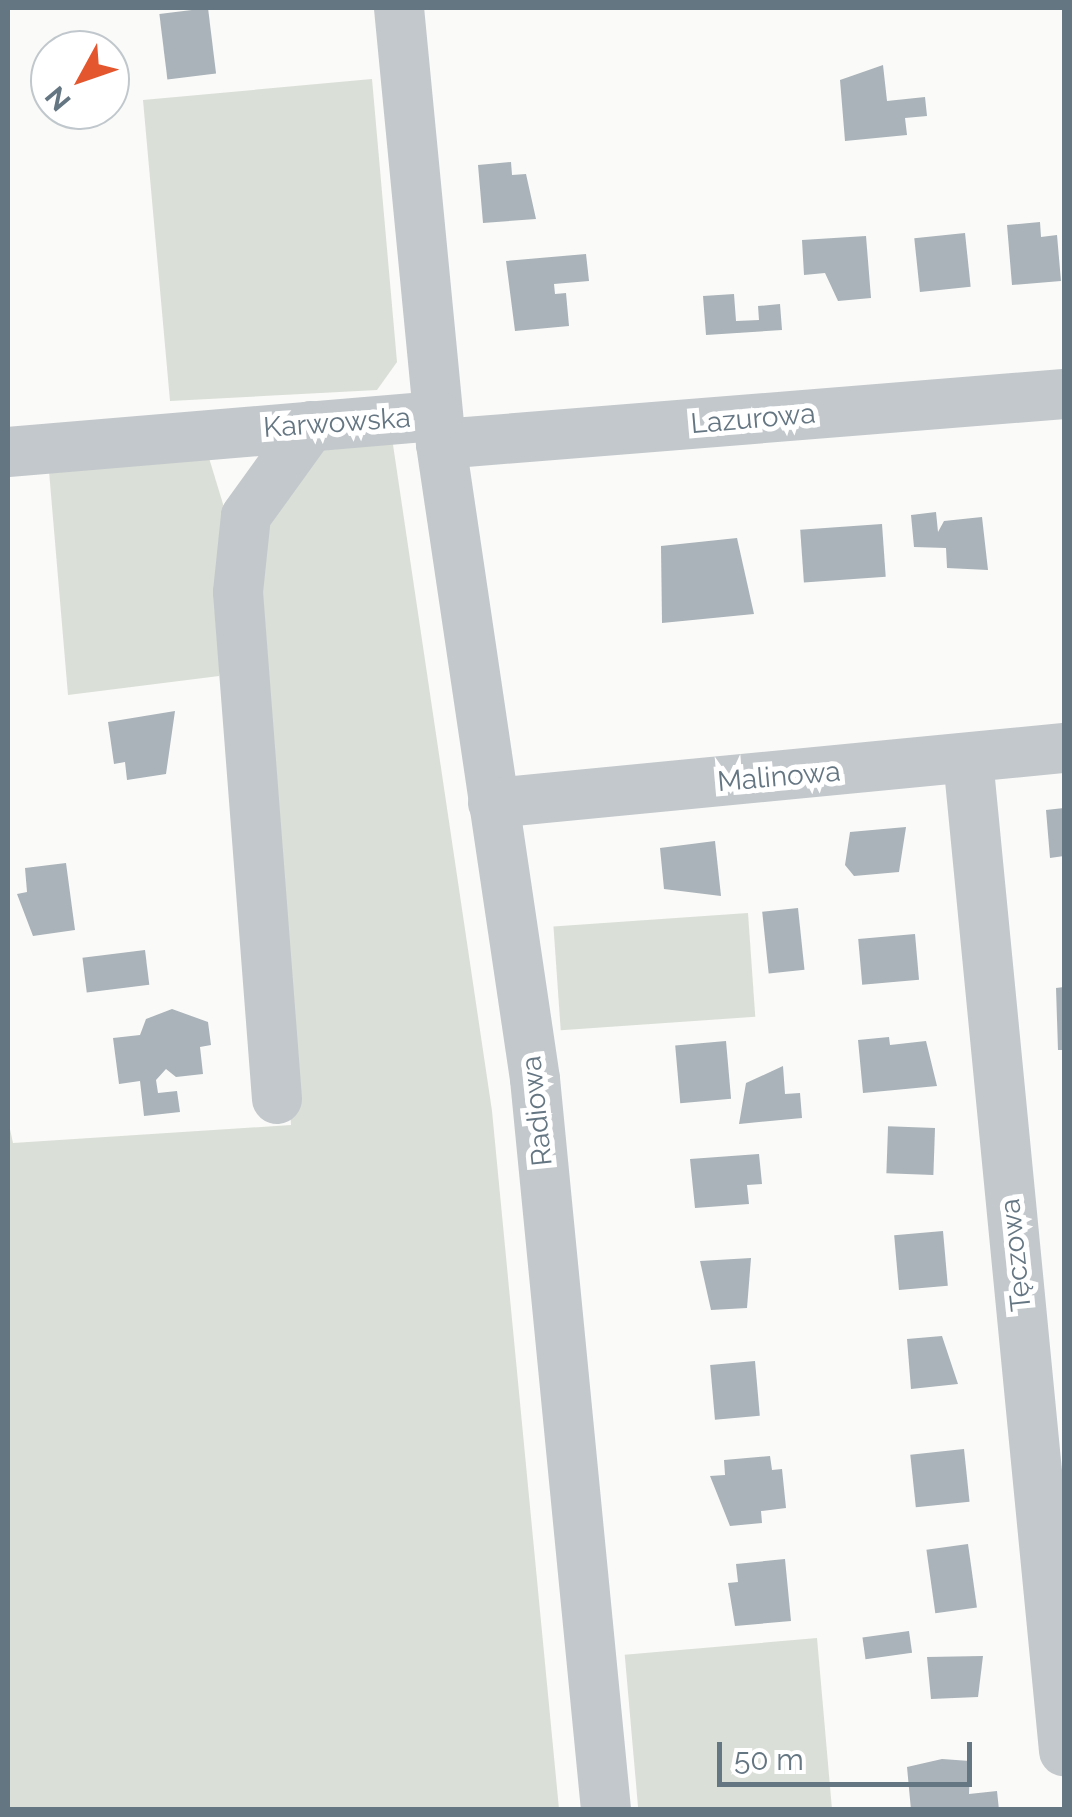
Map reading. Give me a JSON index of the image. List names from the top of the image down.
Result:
{
  "streets": {
    "street": [
      "Lazurowa",
      "Karwowska",
      "Malinowa",
      "Radiowa",
      "Tęczowa"
    ]
  },
  "crossings": [
    ["Lazurowa", "Karwowska"],
    ["Lazurowa", "Radiowa"],
    ["Karwowska", "Radiowa"],
    ["Malinowa", "Radiowa"],
    ["Malinowa", "Tęczowa"]
  ],
  "scale_bar": "50 m",
  "north": "bottom left"
}
